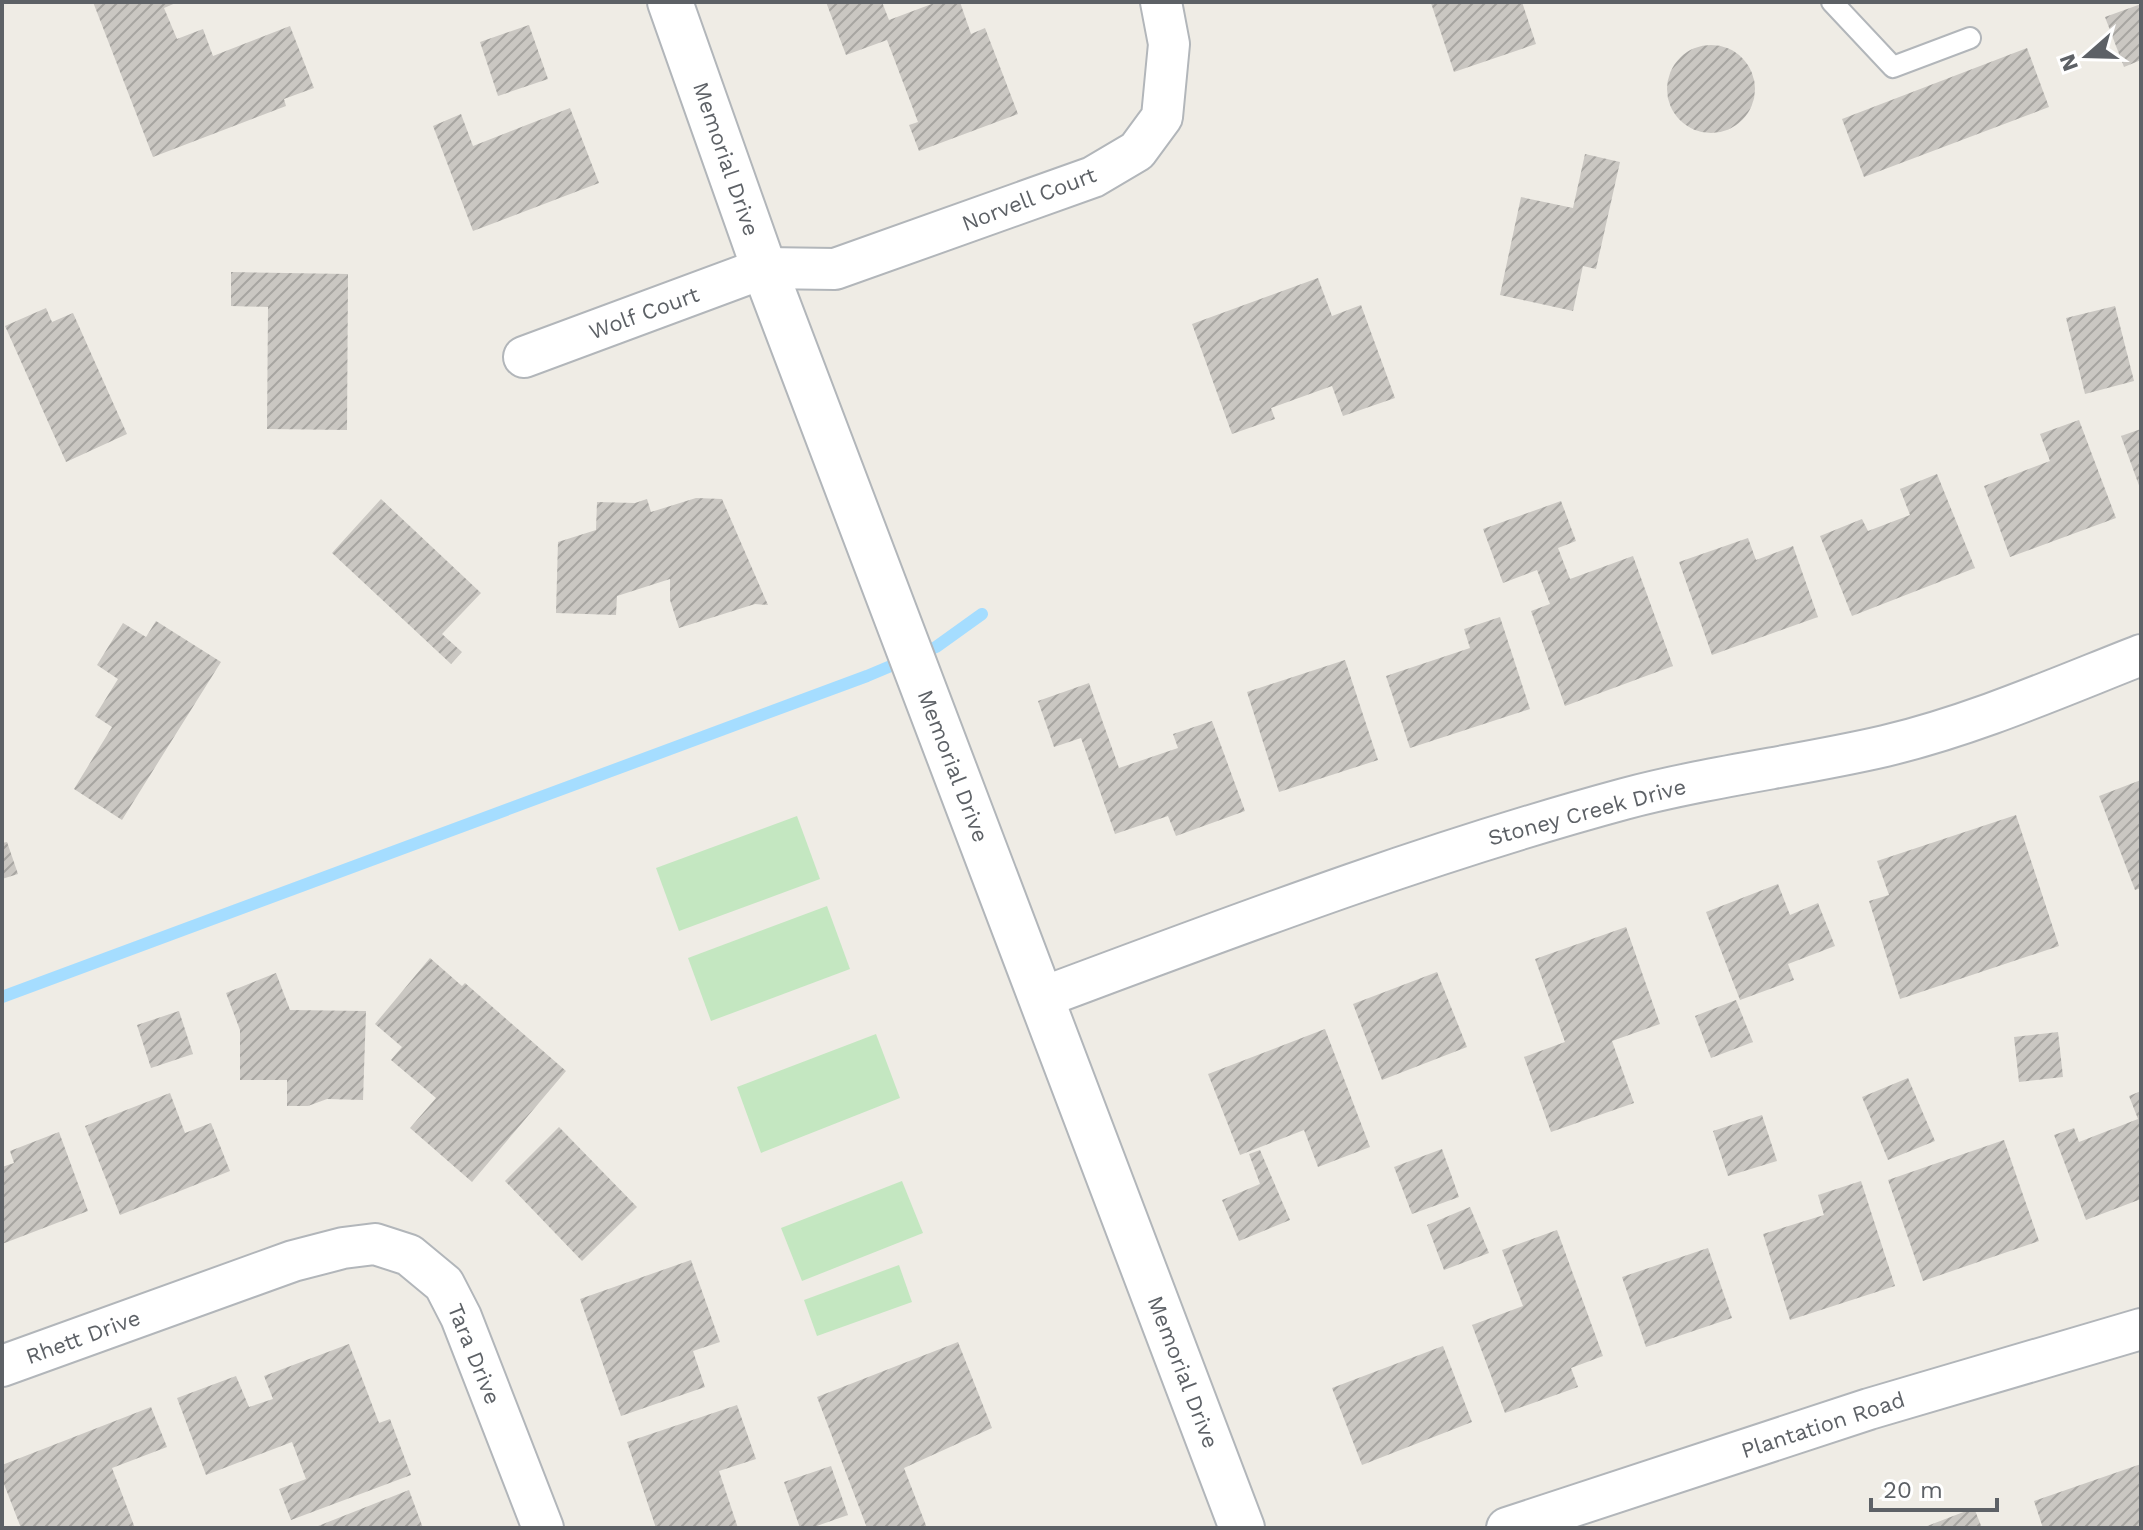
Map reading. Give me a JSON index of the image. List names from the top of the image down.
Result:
{
  "streets": {
    "street": [
      "Memorial Drive",
      "Norvell Court",
      "Wolf Court",
      "Stoney Creek Drive",
      "Rhett Drive",
      "Tara Drive",
      "Plantation Road"
    ]
  },
  "crossings": [
    ["Memorial Drive", "Norvell Court"],
    ["Memorial Drive", "Wolf Court"],
    ["Memorial Drive", "Stoney Creek Drive"],
    ["Norvell Court", "Wolf Court"],
    ["Rhett Drive", "Tara Drive"]
  ],
  "scale_bar": "20 m",
  "north": "left"
}
